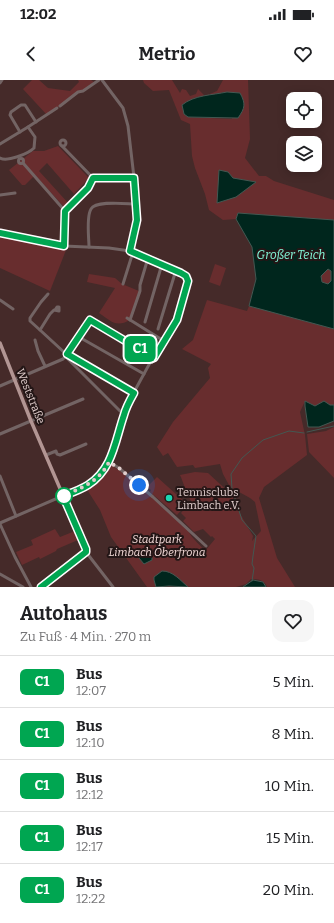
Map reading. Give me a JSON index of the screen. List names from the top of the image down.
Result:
{
  "streets": {
    "main road": ["Weststraße"]
  },
  "water": ["Großer Teich"],
  "parks": ["Stadtpark Limbach Oberfrona"],
  "places": ["Tennisclubs Limbach e.V."],
  "lines": ["bus line C1"],
  "page": {
    "status": "12:02",
    "header": "Metrio",
    "on_map": "C1",
    "heading": ["Autohaus", "Zu Fuß · 4 Min. · 270 m"],
    "list": [
      {
        "mark": "C1",
        "name": "Bus",
        "note": "12:07",
        "value": "5 Min."
      },
      {
        "mark": "C1",
        "name": "Bus",
        "note": "12:10",
        "value": "8 Min."
      },
      {
        "mark": "C1",
        "name": "Bus",
        "note": "12:12",
        "value": "10 Min."
      },
      {
        "mark": "C1",
        "name": "Bus",
        "note": "12:17",
        "value": "15 Min."
      },
      {
        "mark": "C1",
        "name": "Bus",
        "note": "12:22",
        "value": "20 Min."
      }
    ]
  }
}
